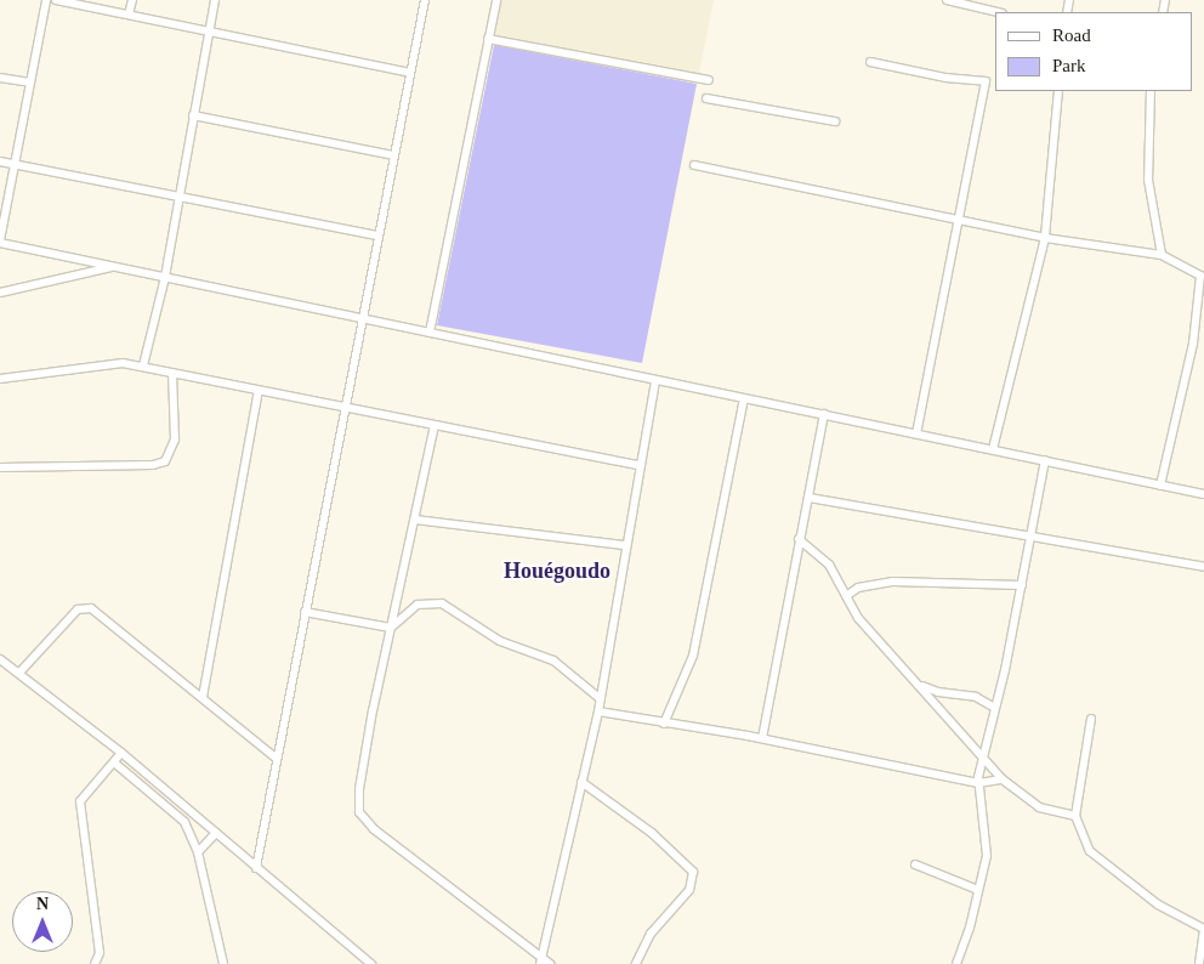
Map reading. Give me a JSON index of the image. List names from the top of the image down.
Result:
{
  "districts": ["Houégoudo"],
  "legend": ["Road", "Park"],
  "north": "top"
}
